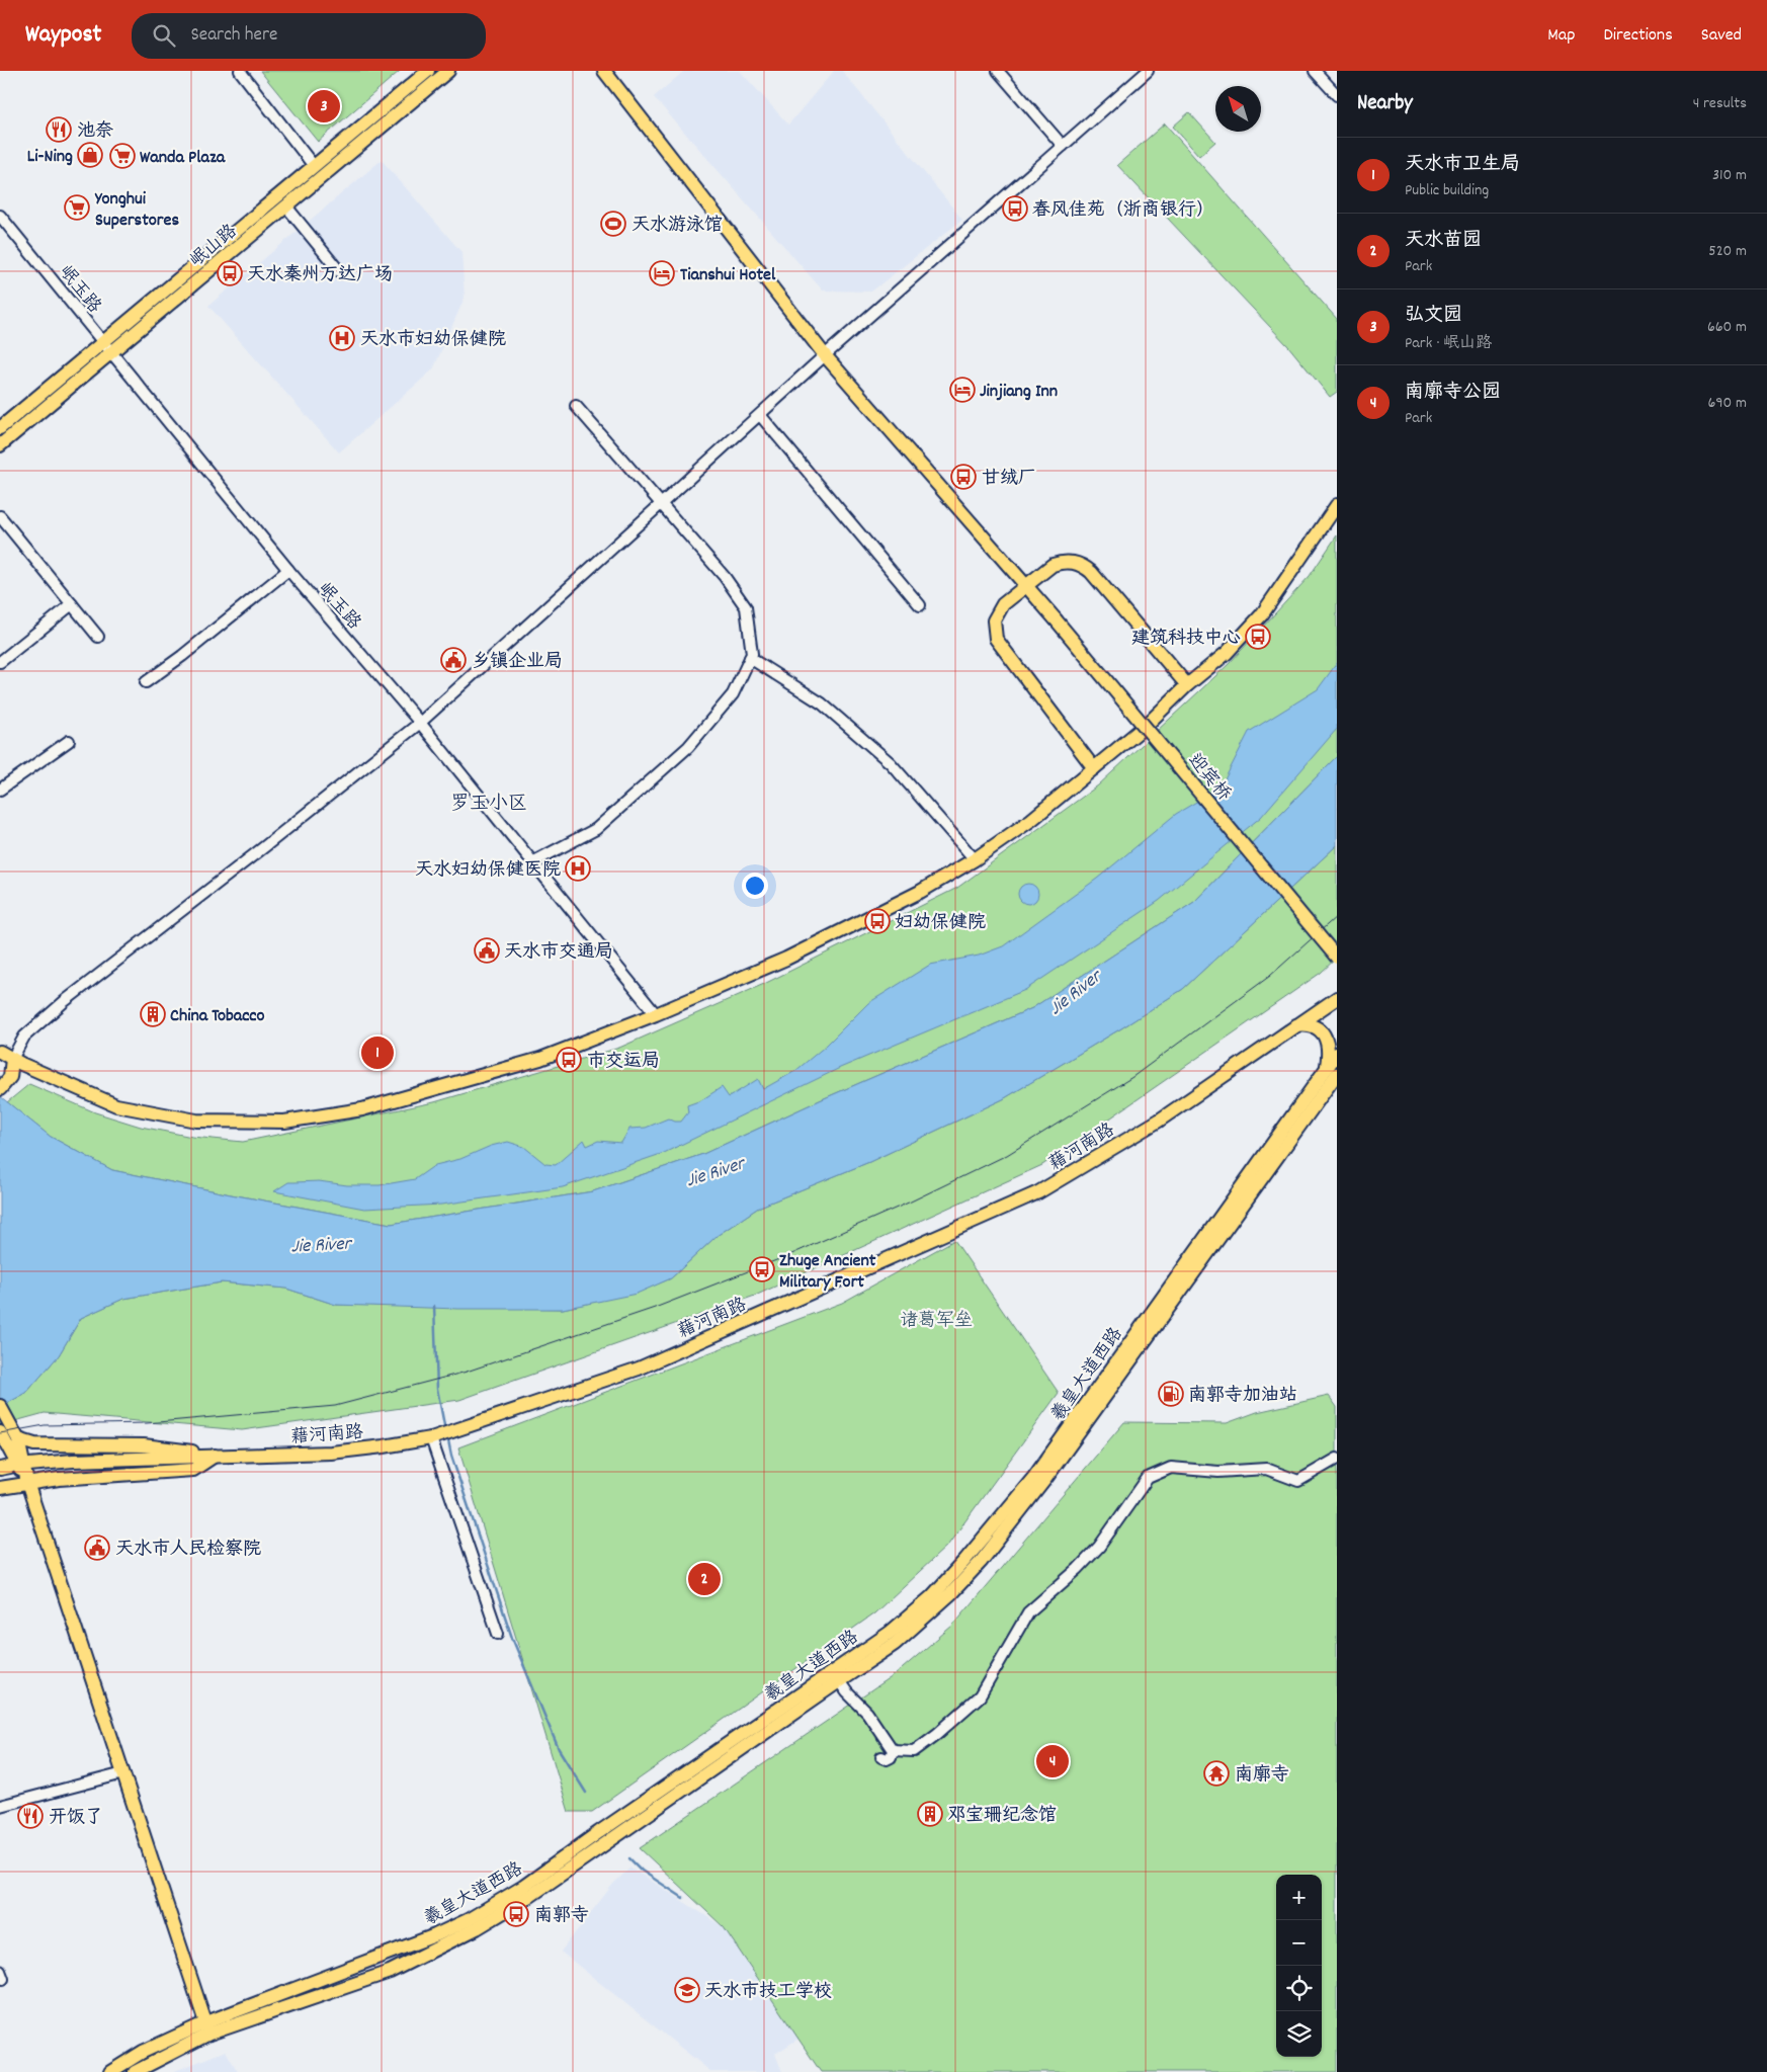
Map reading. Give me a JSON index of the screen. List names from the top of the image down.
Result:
{
  "streets": {
    "main road": [
      "岷山路",
      "迎宾桥",
      "藉河南路",
      "羲皇大道西路"
    ],
    "street": ["岷玉路"]
  },
  "crossings": [
    ["岷山路", "岷玉路"]
  ],
  "districts": ["罗玉小区"],
  "water": ["Jie River"],
  "parks": ["诸葛军垒"],
  "places": {
    "restaurant": ["池奈", "开饭了"],
    "shop": ["Li-Ning"],
    "supermarket": ["Wanda Plaza", "Yonghui Superstores"],
    "bus stop": [
      "春风佳苑（浙商银行）",
      "天水秦州万达广场",
      "甘绒厂",
      "建筑科技中心",
      "妇幼保健院",
      "市交运局",
      "Zhuge Ancient Military Fort",
      "南郭寺"
    ],
    "sports": ["天水游泳馆"],
    "hotel": ["Tianshui Hotel", "Jinjiang Inn"],
    "hospital": ["天水市妇幼保健院", "天水妇幼保健医院"],
    "public building": ["乡镇企业局", "天水市交通局", "天水市人民检察院"],
    "building": ["China Tobacco", "邓宝珊纪念馆"],
    "fuel station": ["南郭寺加油站"],
    "temple": ["南廓寺"],
    "school or university": ["天水市技工学校"]
  },
  "north": "top left",
  "page": {
    "header": "Waypost",
    "search": "Search here",
    "nav": ["Map", "Directions", "Saved"],
    "heading": ["Nearby", "4 results"],
    "pins": [
      "3",
      "1",
      "2",
      "4"
    ],
    "list": [
      {
        "mark": "1",
        "name": "天水市卫生局",
        "note": "Public building",
        "value": "310 m"
      },
      {
        "mark": "2",
        "name": "天水苗园",
        "note": "Park",
        "value": "520 m"
      },
      {
        "mark": "3",
        "name": "弘文园",
        "note": "Park · 岷山路",
        "value": "660 m"
      },
      {
        "mark": "4",
        "name": "南廓寺公园",
        "note": "Park",
        "value": "690 m"
      }
    ],
    "map_buttons": ["+", "−"]
  }
}
